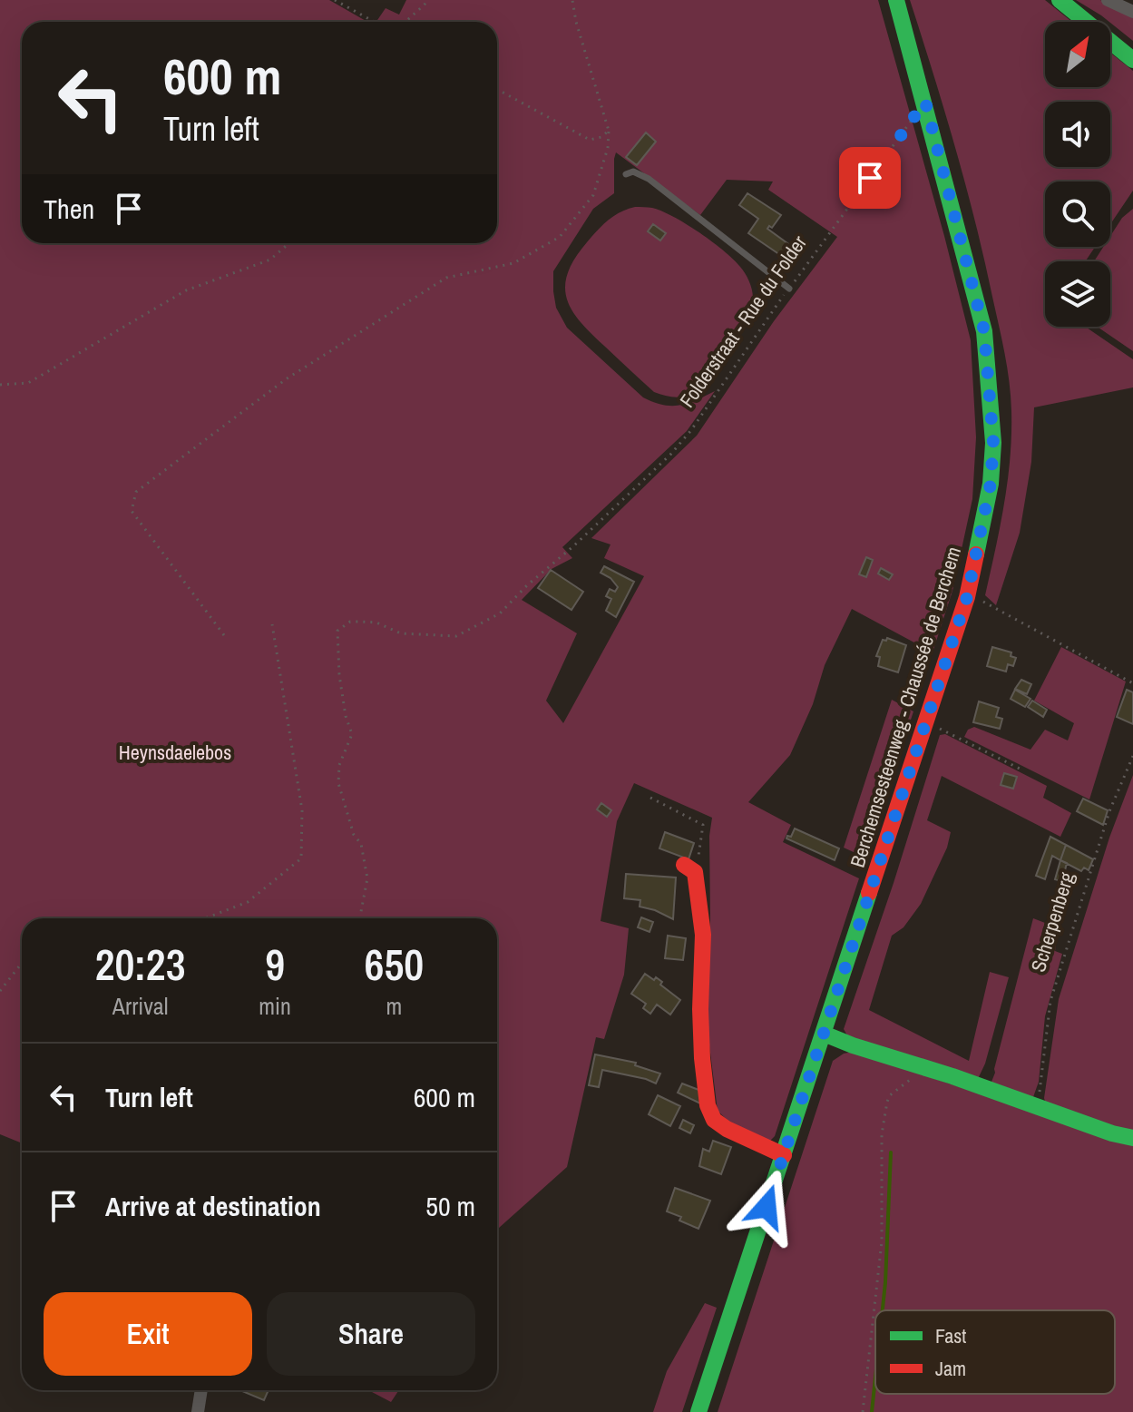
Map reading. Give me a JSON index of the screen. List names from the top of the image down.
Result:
{
  "streets": {
    "main road": ["Berchemsesteenweg - Chaussée de Berchem"],
    "path": ["Folderstraat - Rue du Folder", "Scherpenberg"]
  },
  "crossings": [
    ["Folderstraat - Rue du Folder", "Berchemsesteenweg - Chaussée de Berchem"]
  ],
  "parks": ["Heynsdaelebos"],
  "legend": ["Fast", "Jam"],
  "north": "top right",
  "page": {
    "turn": ["600 m", "Turn left"],
    "then": "Then",
    "eta": [
      "20:23",
      "Arrival",
      "9",
      "min",
      "650",
      "m"
    ],
    "list": [
      {
        "name": "Turn left",
        "value": "600 m"
      },
      {
        "name": "Arrive at destination",
        "value": "50 m"
      }
    ],
    "buttons": ["Exit", "Share"]
  }
}
